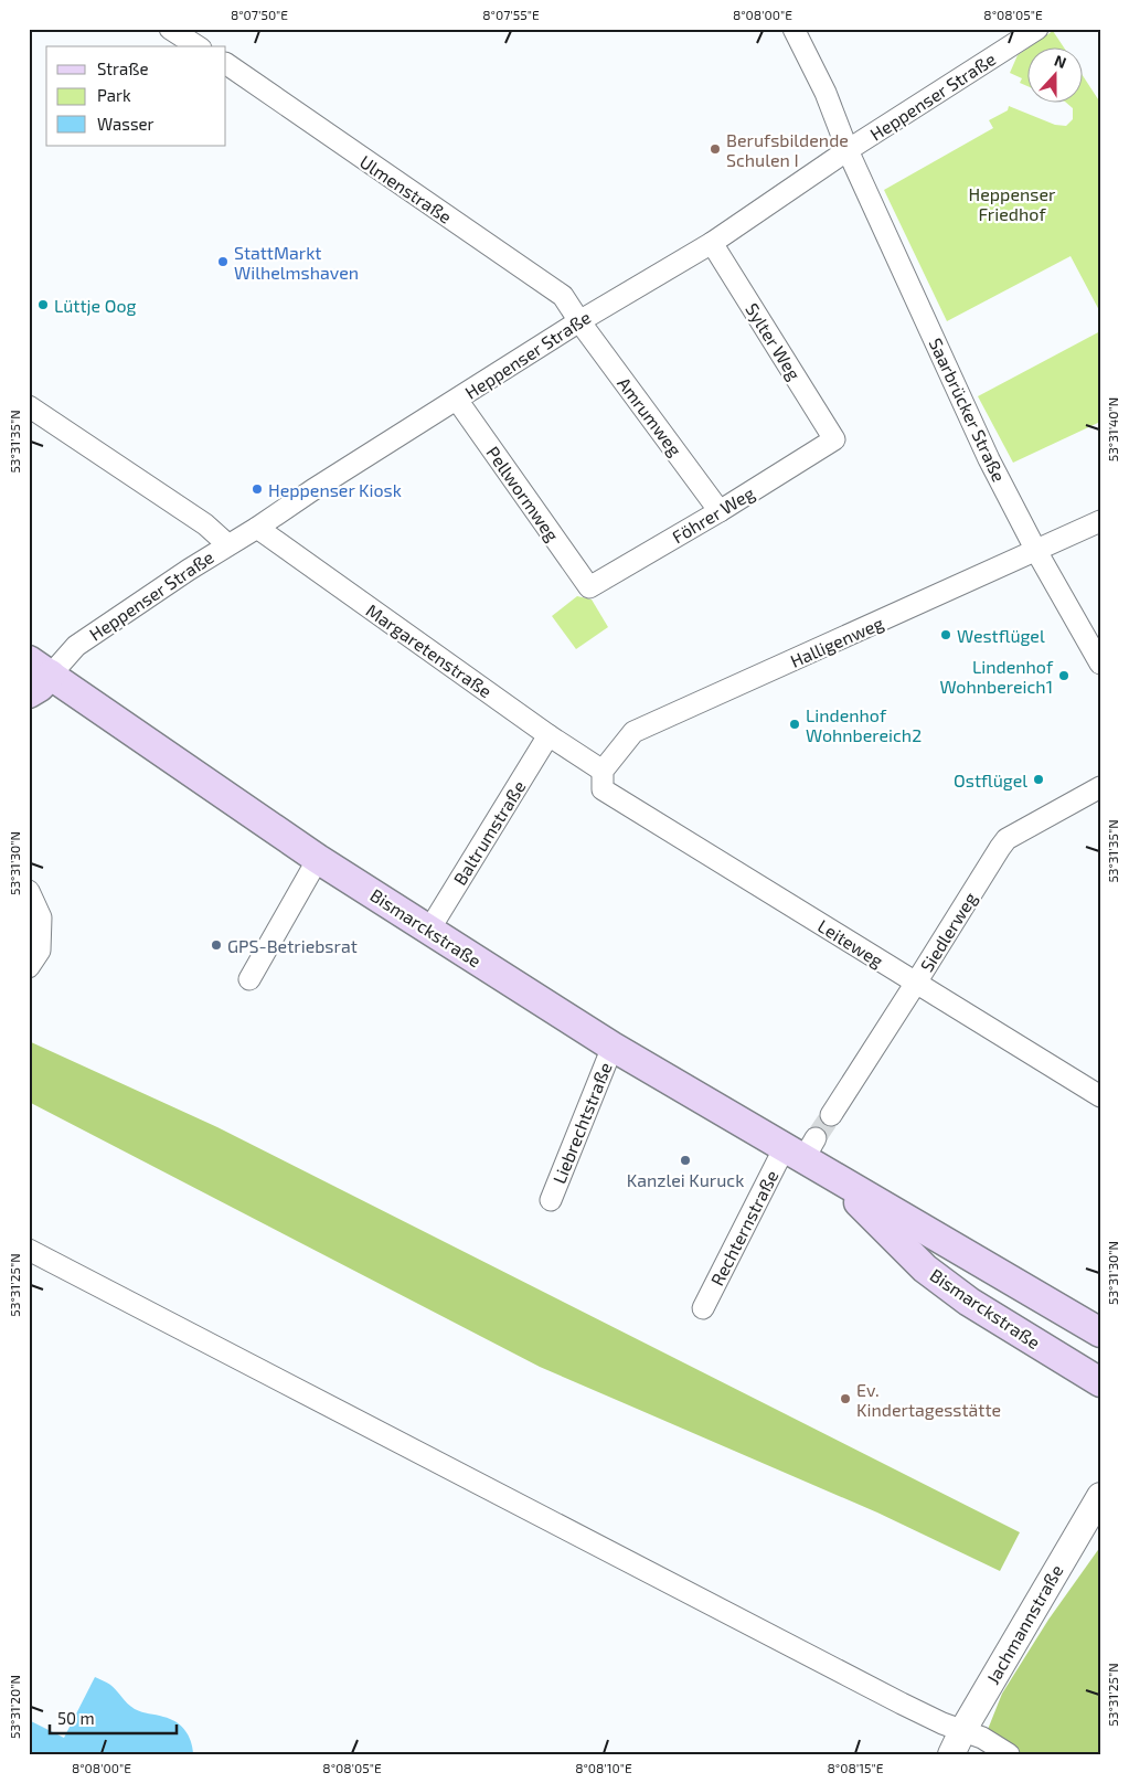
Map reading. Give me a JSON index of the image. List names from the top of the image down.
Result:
{
  "streets": {
    "main road": ["Bismarckstraße"],
    "street": [
      "Heppenser Straße",
      "Ulmenstraße",
      "Sylter Weg",
      "Saarbrücker Straße",
      "Amrumweg",
      "Pellwormweg",
      "Föhrer Weg",
      "Halligenweg",
      "Margaretenstraße",
      "Baltrumstraße",
      "Siedlerweg",
      "Leiteweg",
      "Liebrechtstraße",
      "Rechternstraße",
      "Jachmannstraße"
    ]
  },
  "crossings": [
    ["Heppenser Straße", "Ulmenstraße"],
    ["Heppenser Straße", "Sylter Weg"],
    ["Heppenser Straße", "Saarbrücker Straße"],
    ["Heppenser Straße", "Amrumweg"],
    ["Heppenser Straße", "Pellwormweg"],
    ["Heppenser Straße", "Margaretenstraße"],
    ["Heppenser Straße", "Bismarckstraße"],
    ["Ulmenstraße", "Amrumweg"],
    ["Sylter Weg", "Föhrer Weg"],
    ["Saarbrücker Straße", "Halligenweg"],
    ["Amrumweg", "Föhrer Weg"],
    ["Pellwormweg", "Föhrer Weg"],
    ["Halligenweg", "Margaretenstraße"],
    ["Halligenweg", "Leiteweg"],
    ["Margaretenstraße", "Baltrumstraße"],
    ["Margaretenstraße", "Leiteweg"],
    ["Baltrumstraße", "Bismarckstraße"],
    ["Bismarckstraße", "Liebrechtstraße"],
    ["Bismarckstraße", "Rechternstraße"],
    ["Siedlerweg", "Leiteweg"]
  ],
  "parks": ["Heppenser Friedhof"],
  "places": [
    "Berufsbildende Schulen I",
    "StattMarkt Wilhelmshaven",
    "Lüttje Oog",
    "Heppenser Kiosk",
    "Westflügel",
    "Lindenhof Wohnbereich1",
    "Lindenhof Wohnbereich2",
    "Ostflügel",
    "GPS-Betriebsrat",
    "Kanzlei Kuruck",
    "Ev. Kindertagesstätte"
  ],
  "legend": ["Straße", "Park", "Wasser"],
  "scale_bar": "50 m",
  "north": "top",
  "coordinates": [
    "8°07'50\"E",
    "8°07'55\"E",
    "8°08'00\"E",
    "8°08'05\"E",
    "53°31'40\"N",
    "53°31'35\"N",
    "53°31'30\"N",
    "53°31'25\"N",
    "53°31'20\"N",
    "8°08'10\"E",
    "8°08'15\"E"
  ]
}
